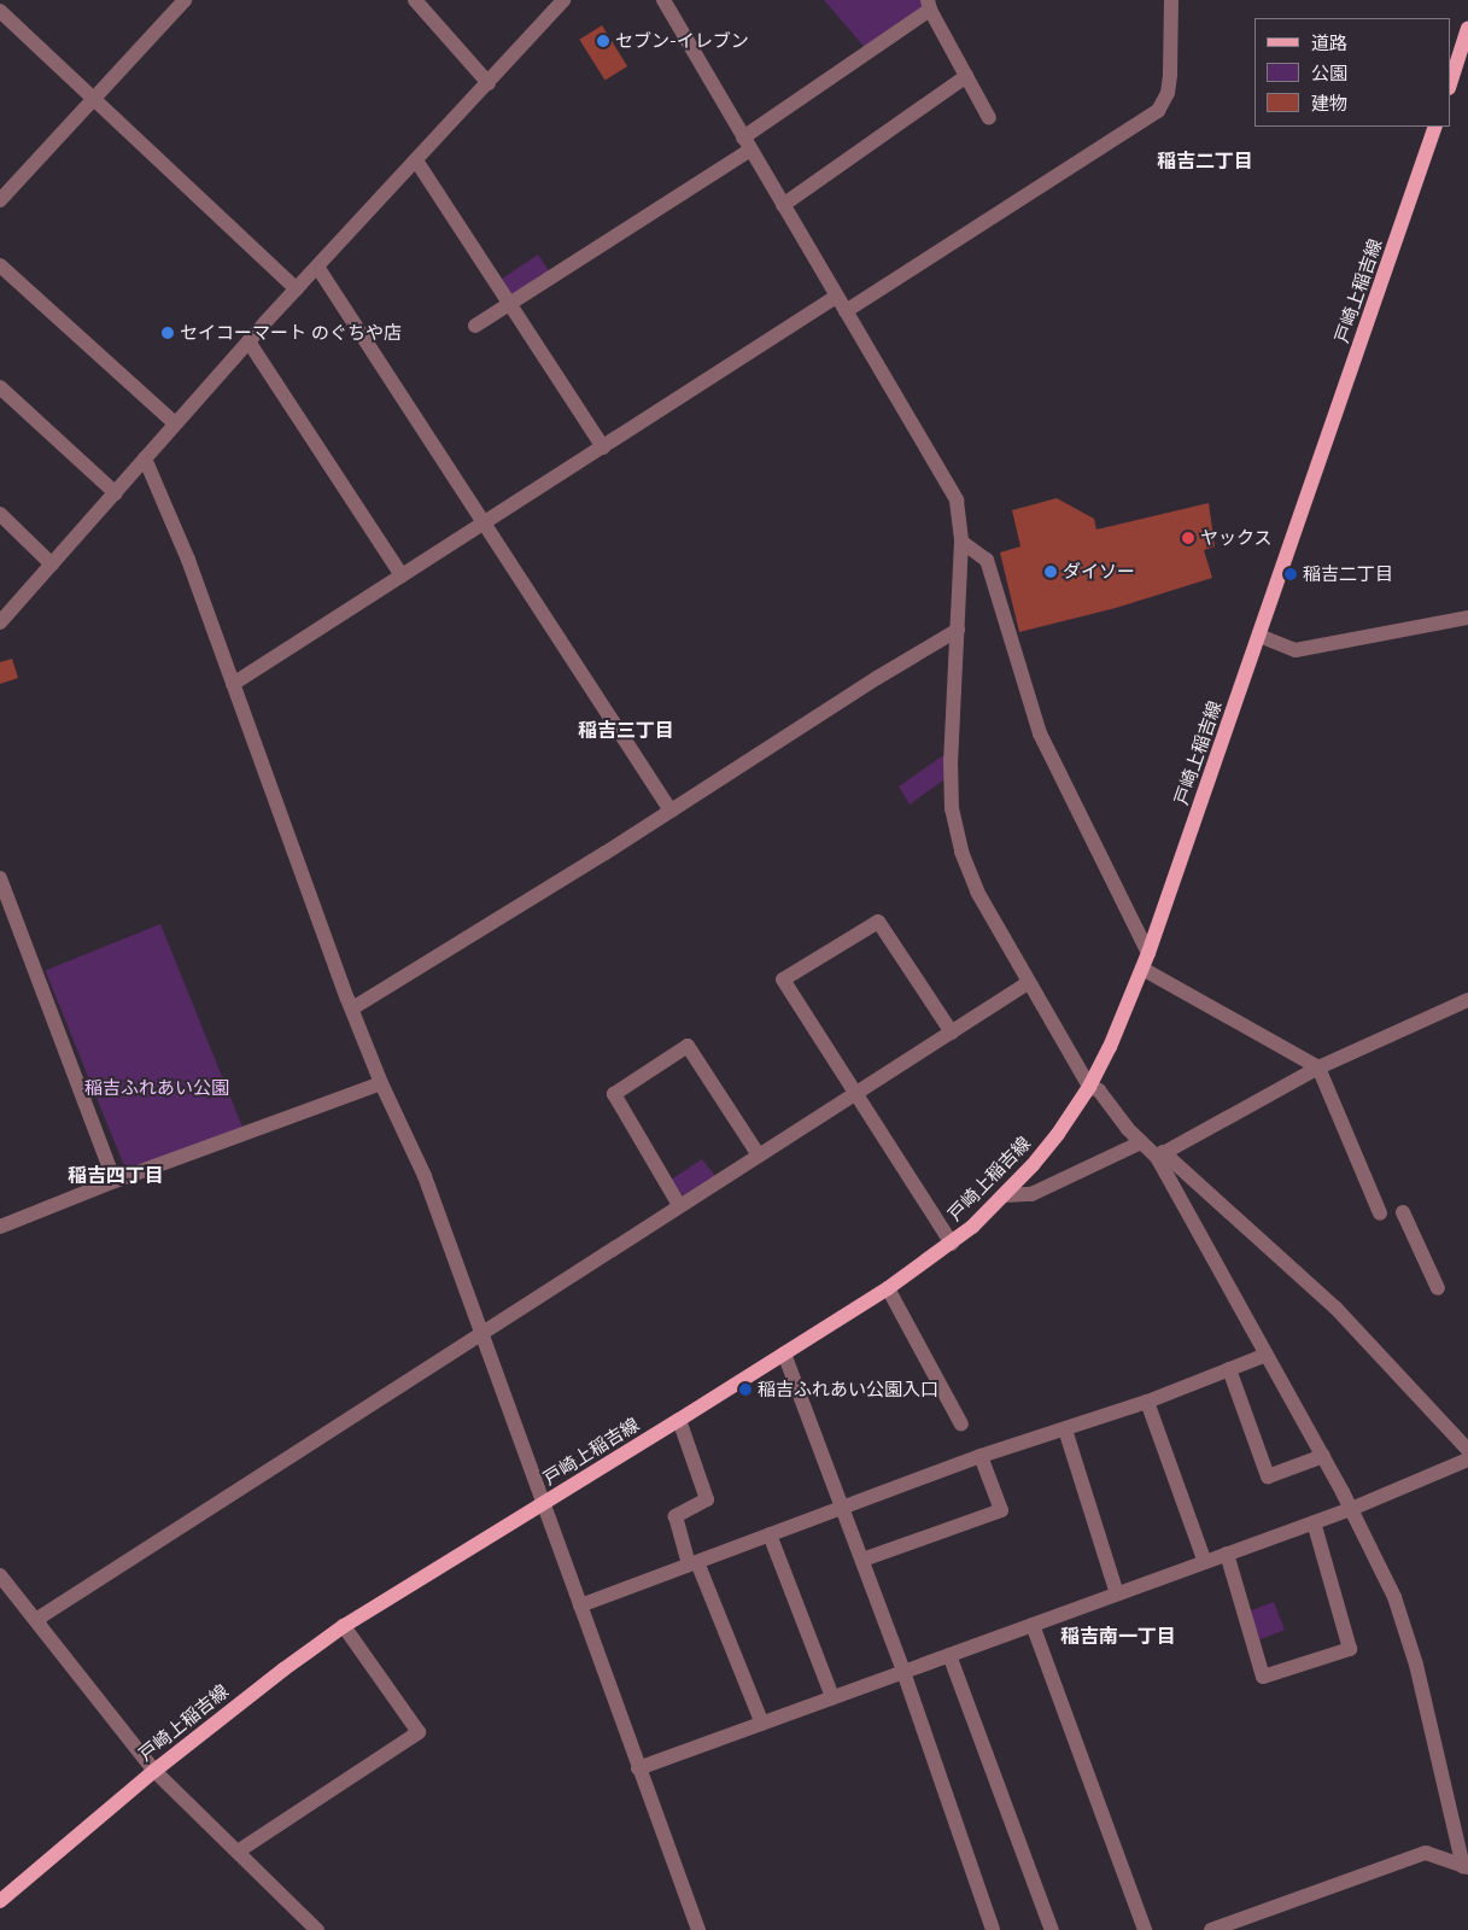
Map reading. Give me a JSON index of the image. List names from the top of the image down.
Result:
{
  "streets": {
    "main road": ["戸崎上稲吉線"]
  },
  "districts": [
    "稲吉二丁目",
    "稲吉三丁目",
    "稲吉四丁目",
    "稲吉南一丁目"
  ],
  "parks": ["稲吉ふれあい公園"],
  "places": [
    "セブン-イレブン",
    "セイコーマート のぐちや店",
    "ヤックス",
    "ダイソー",
    "稲吉二丁目",
    "稲吉ふれあい公園入口"
  ],
  "legend": ["道路", "公園", "建物"]
}
